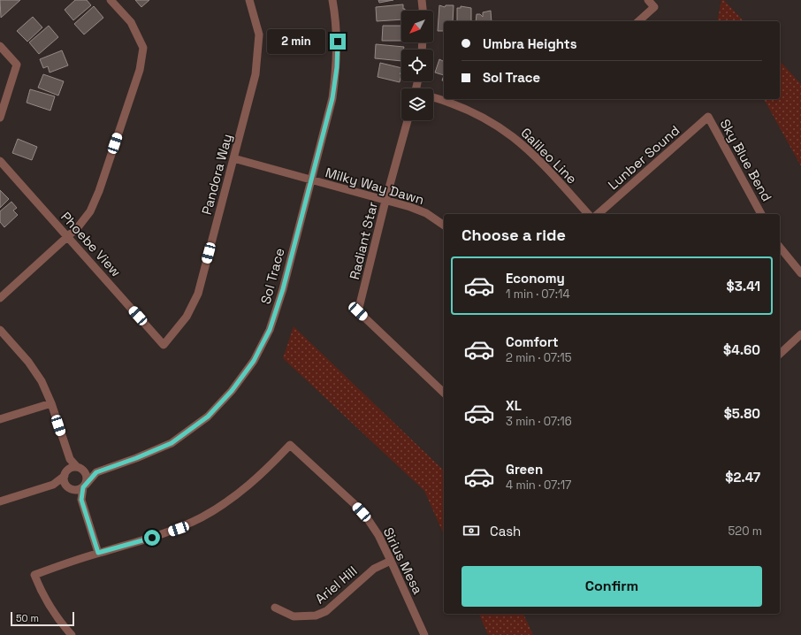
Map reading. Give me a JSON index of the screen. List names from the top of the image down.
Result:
{
  "streets": {
    "street": [
      "Galileo Line",
      "Lunber Sound",
      "Sky Blue Bend",
      "Pandora Way",
      "Milky Way Dawn",
      "Radiant Star",
      "Phoebe View",
      "Sol Trace",
      "Sirius Mesa",
      "Ariel Hill"
    ]
  },
  "crossings": [
    ["Lunber Sound", "Sky Blue Bend"],
    ["Pandora Way", "Milky Way Dawn"],
    ["Pandora Way", "Phoebe View"],
    ["Milky Way Dawn", "Radiant Star"],
    ["Milky Way Dawn", "Sol Trace"],
    ["Sirius Mesa", "Ariel Hill"]
  ],
  "scale_bar": "50 m",
  "north": "bottom left",
  "page": {
    "banner": ["Umbra Heights", "Sol Trace"],
    "bubble": "2 min",
    "heading": "Choose a ride",
    "list": [
      {
        "name": "Economy",
        "note": "1 min · 07:14",
        "value": "$3.41"
      },
      {
        "name": "Comfort",
        "note": "2 min · 07:15",
        "value": "$4.60"
      },
      {
        "name": "XL",
        "note": "3 min · 07:16",
        "value": "$5.80"
      },
      {
        "name": "Green",
        "note": "4 min · 07:17",
        "value": "$2.47"
      }
    ],
    "pay": ["Cash", "520 m"],
    "buttons": "Confirm",
    "scale": "50 m"
  }
}
